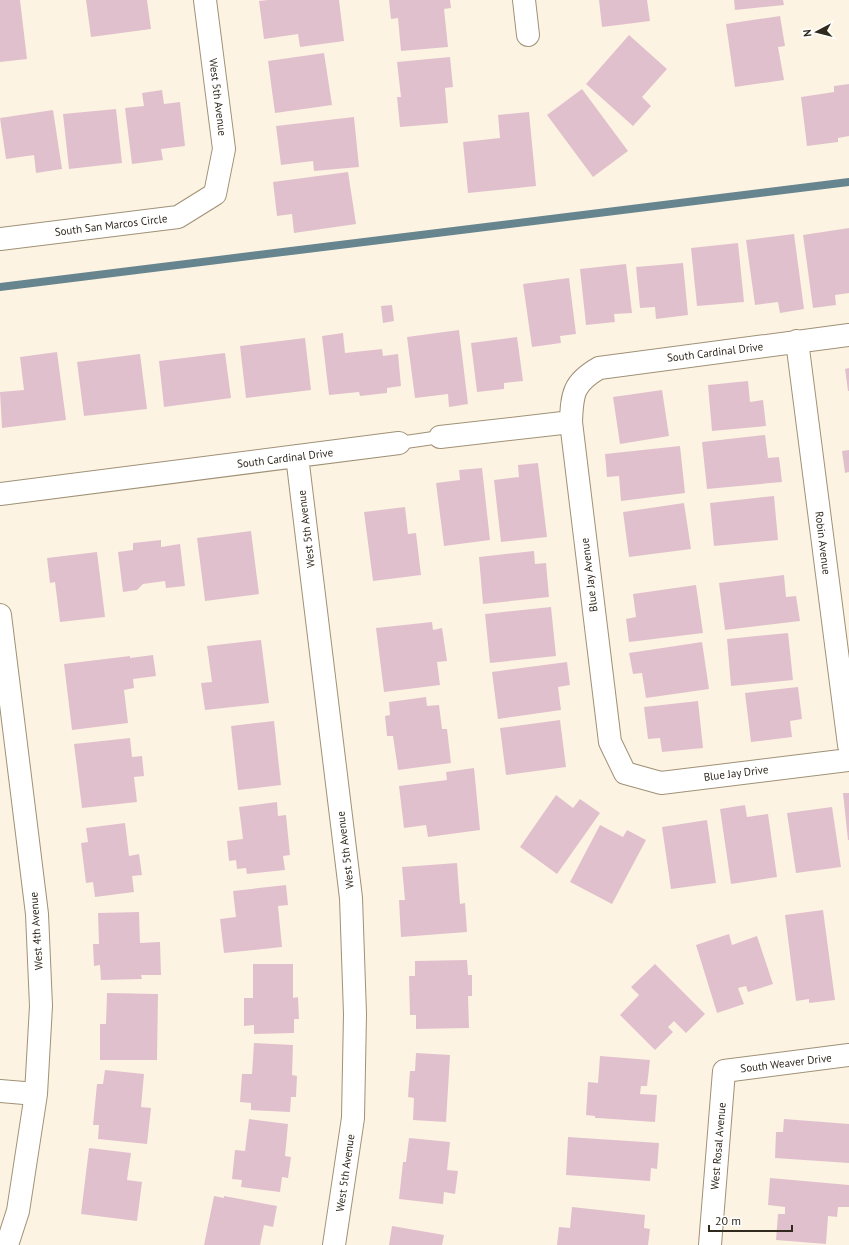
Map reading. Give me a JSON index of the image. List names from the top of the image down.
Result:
{
  "streets": {
    "street": [
      "West 5th Avenue",
      "South San Marcos Circle",
      "South Cardinal Drive",
      "Robin Avenue",
      "Blue Jay Avenue",
      "Blue Jay Drive",
      "West 4th Avenue",
      "South Weaver Drive",
      "West Rosal Avenue"
    ]
  },
  "crossings": [
    ["West 5th Avenue", "South San Marcos Circle"],
    ["West 5th Avenue", "South Cardinal Drive"],
    ["South Cardinal Drive", "Robin Avenue"],
    ["South Cardinal Drive", "Blue Jay Avenue"],
    ["Blue Jay Avenue", "Blue Jay Drive"],
    ["South Weaver Drive", "West Rosal Avenue"]
  ],
  "scale_bar": "20 m",
  "north": "left"
}
